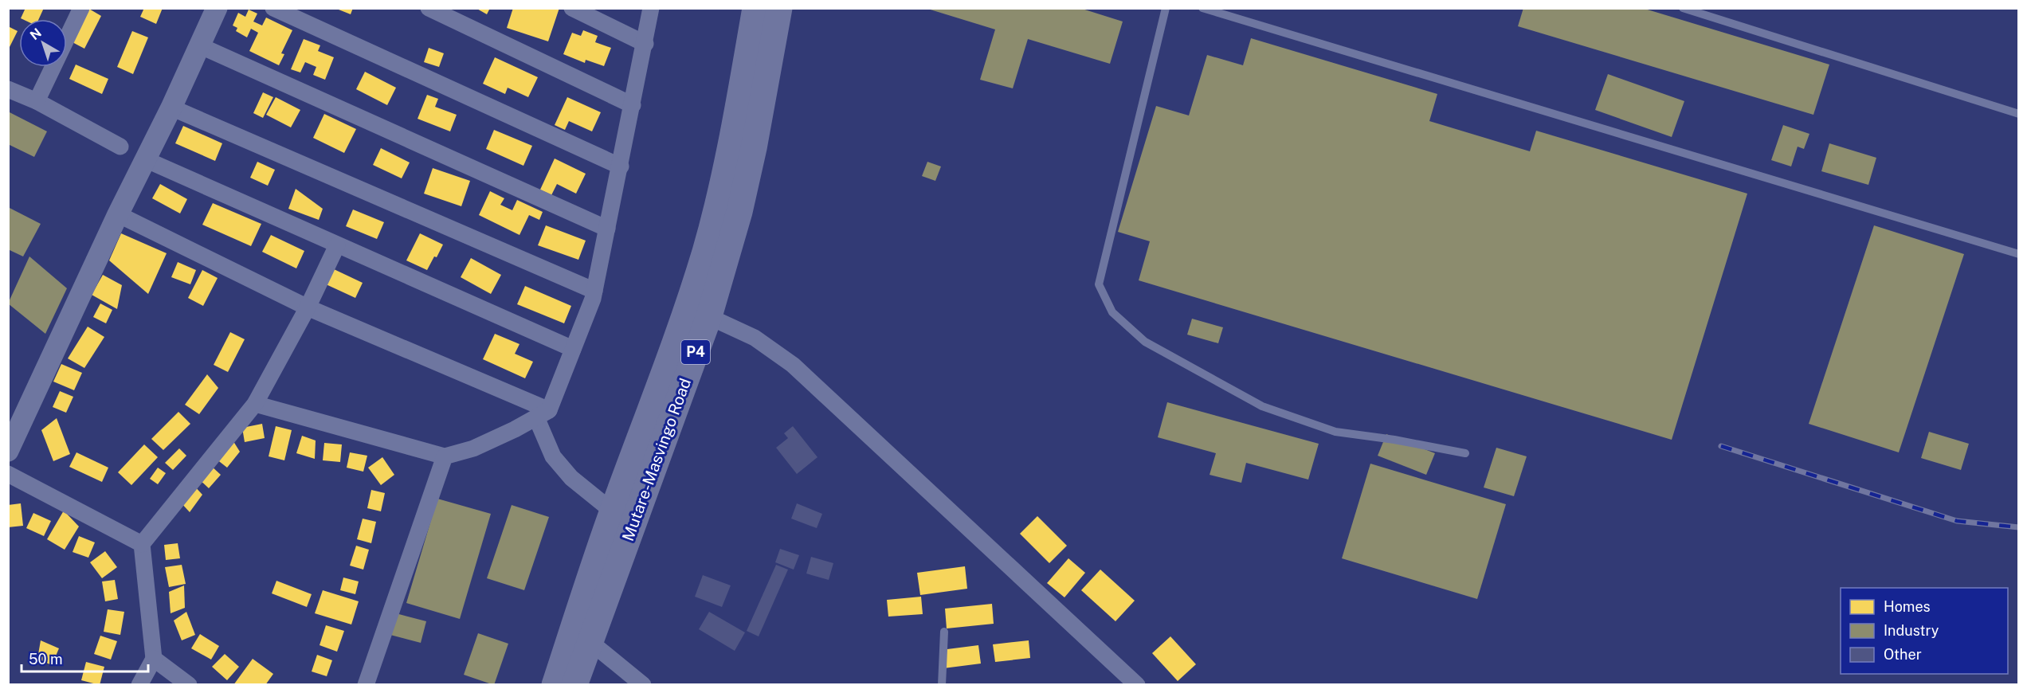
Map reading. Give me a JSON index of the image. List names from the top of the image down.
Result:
{
  "streets": {
    "highway": ["P4", "Mutare-Masvingo Road"]
  },
  "legend": ["Homes", "Industry", "Other"],
  "scale_bar": "50 m",
  "north": "top left"
}
